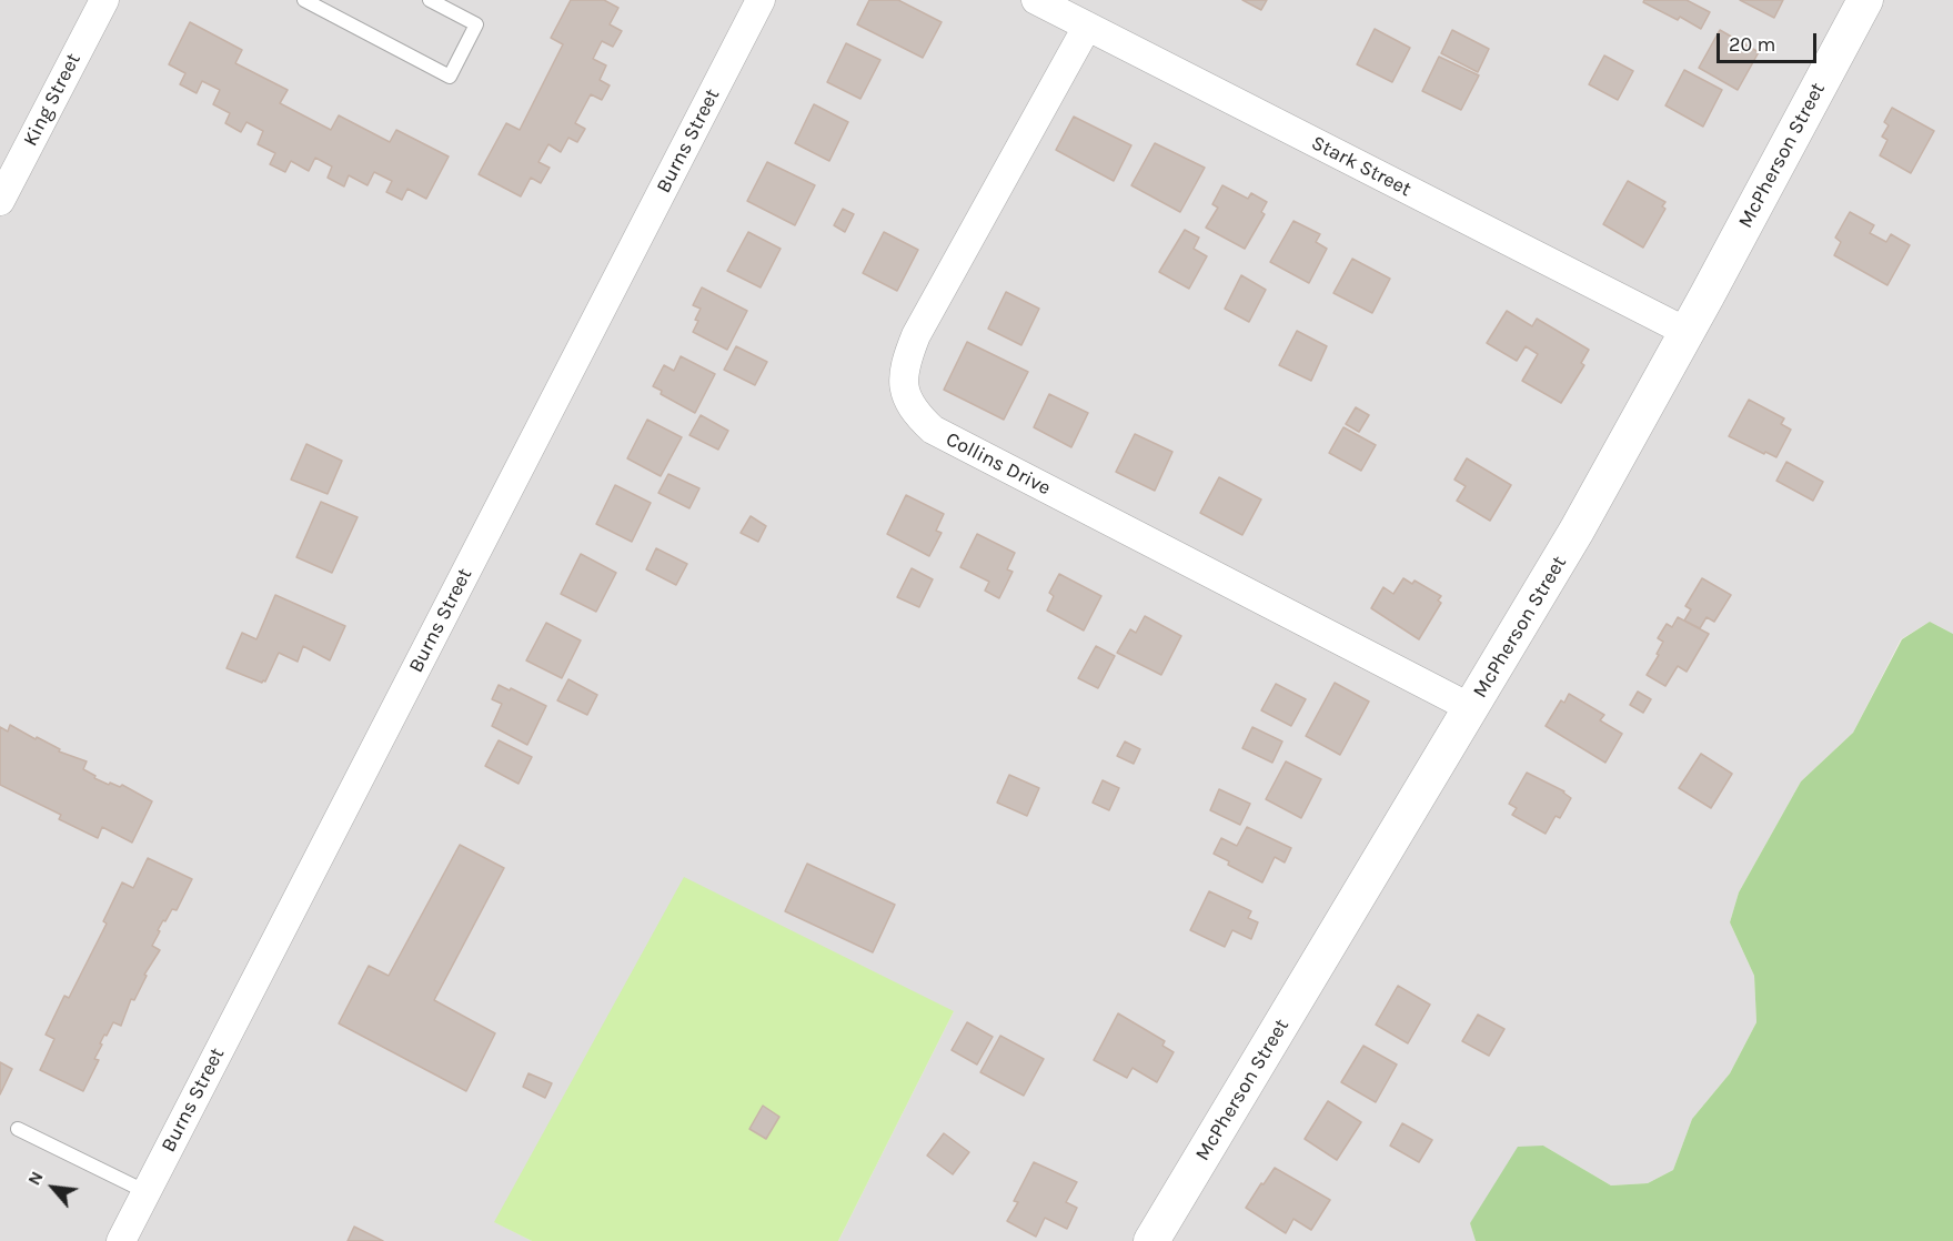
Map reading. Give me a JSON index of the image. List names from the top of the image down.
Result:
{
  "streets": {
    "street": [
      "King Street",
      "Burns Street",
      "McPherson Street",
      "Stark Street",
      "Collins Drive"
    ]
  },
  "crossings": [
    ["McPherson Street", "Stark Street"],
    ["McPherson Street", "Collins Drive"],
    ["Stark Street", "Collins Drive"]
  ],
  "scale_bar": "20 m",
  "north": "top left"
}
